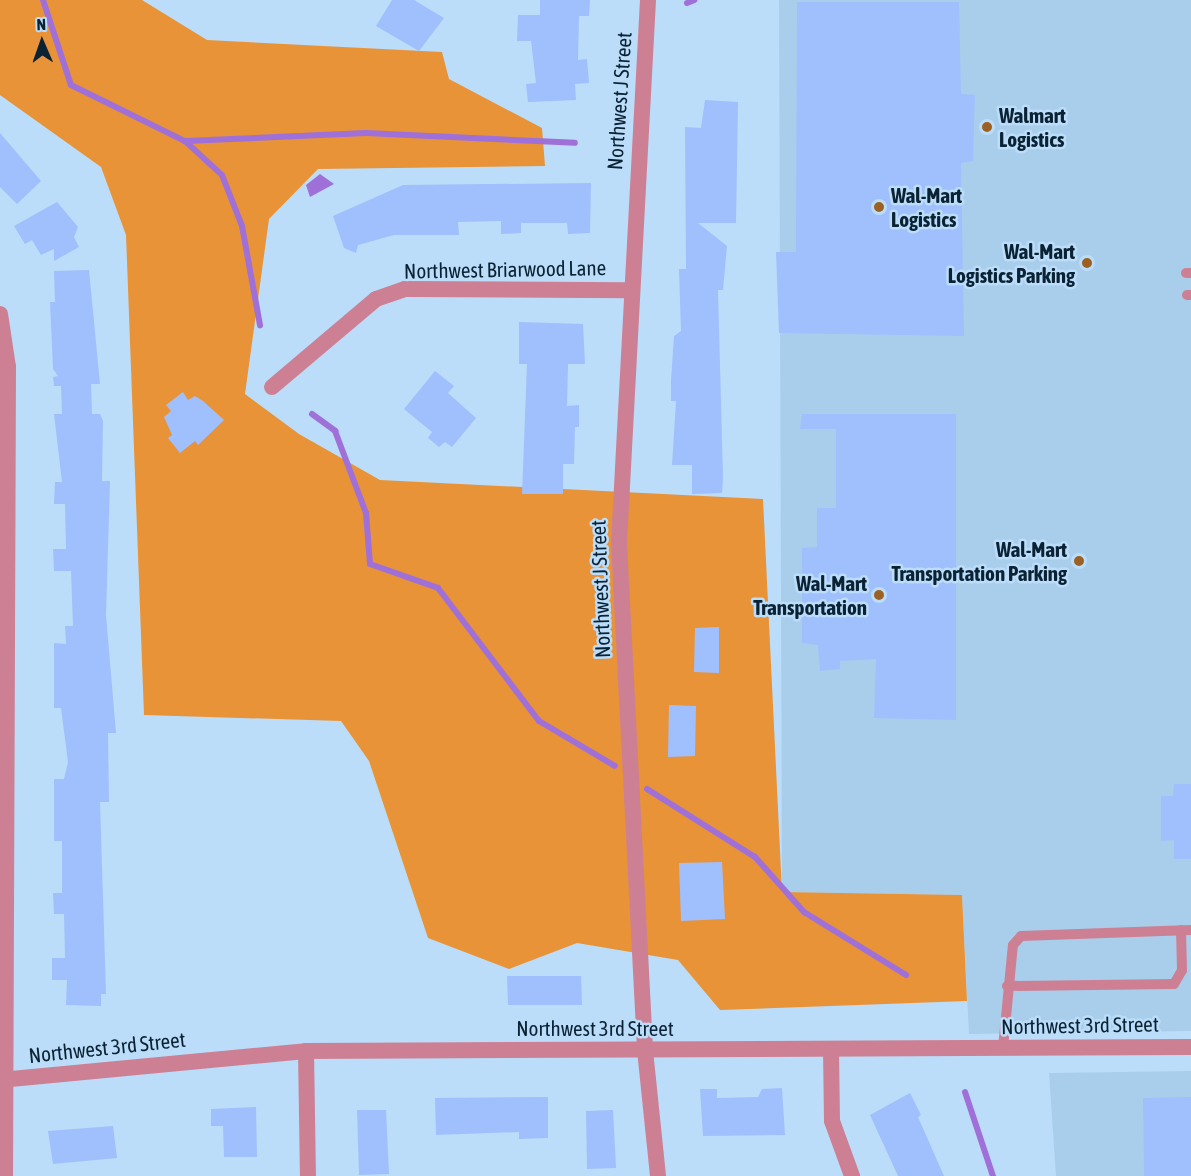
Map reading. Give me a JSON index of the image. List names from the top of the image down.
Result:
{
  "streets": {
    "street": ["Northwest J Street", "Northwest Briarwood Lane", "Northwest 3rd Street"]
  },
  "crossings": [
    ["Northwest J Street", "Northwest Briarwood Lane"],
    ["Northwest J Street", "Northwest 3rd Street"]
  ],
  "places": [
    "Walmart Logistics",
    "Wal-Mart Logistics",
    "Wal-Mart Logistics Parking",
    "Wal-Mart Transportation Parking",
    "Wal-Mart Transportation"
  ],
  "north": "top"
}
